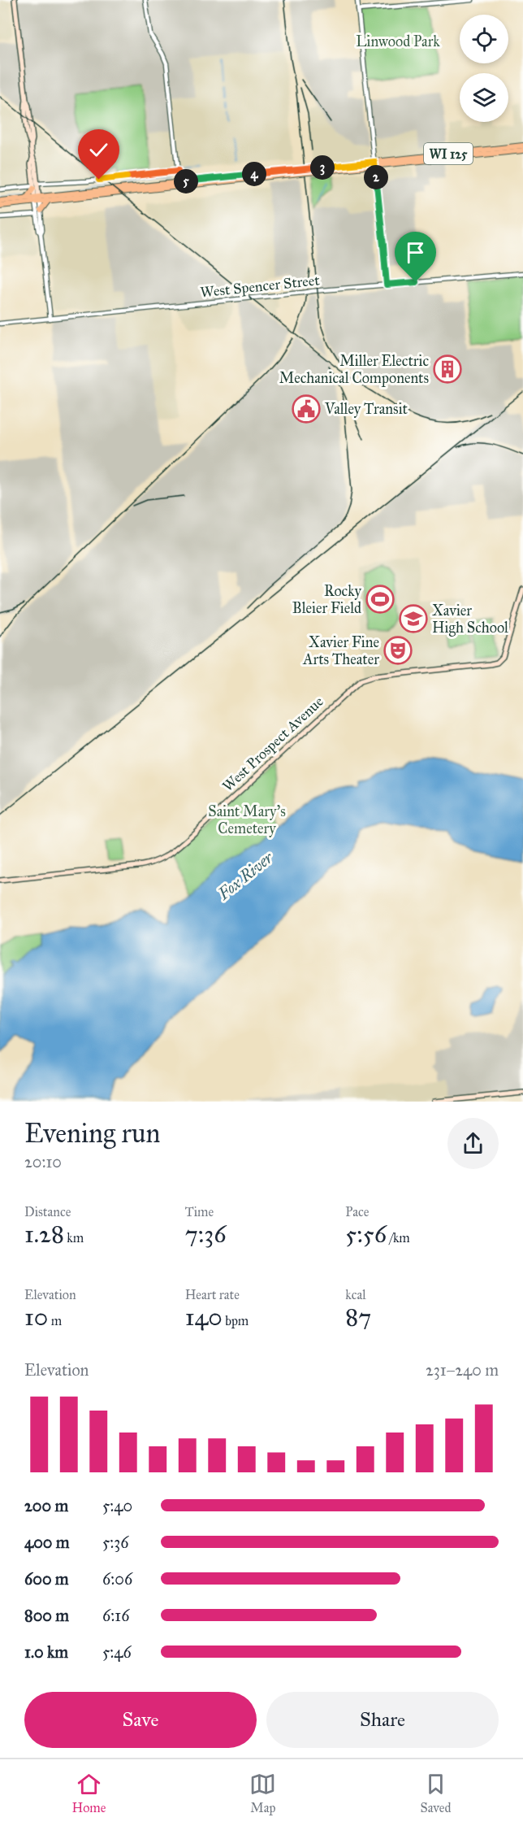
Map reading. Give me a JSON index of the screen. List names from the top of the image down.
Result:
{
  "streets": {
    "main road": ["WI 125", "West Prospect Avenue"],
    "street": ["West Spencer Street"]
  },
  "water": ["Fox River"],
  "parks": ["Linwood Park", "Saint Mary's Cemetery"],
  "places": {
    "building": ["Miller Electric Mechanical Components"],
    "public building": ["Valley Transit"],
    "sports": ["Rocky Bleier Field"],
    "school or university": ["Xavier High School"],
    "theatre": ["Xavier Fine Arts Theater"]
  },
  "page": {
    "pins": [
      "3",
      "4",
      "2",
      "5"
    ],
    "heading": ["Evening run", "20:10"],
    "stats": [
      ["Distance", "1.28 km"],
      ["Time", "7:36"],
      ["Pace", "5:56 /km"],
      ["Elevation", "10 m"],
      ["Heart rate", "140 bpm"],
      ["kcal", "87"]
    ],
    "chart": ["Elevation", "231–240 m"],
    "list": [
      {
        "name": "200 m",
        "note": "5:40"
      },
      {
        "name": "400 m",
        "note": "5:36"
      },
      {
        "name": "600 m",
        "note": "6:06"
      },
      {
        "name": "800 m",
        "note": "6:16"
      },
      {
        "name": "1.0 km",
        "note": "5:46"
      }
    ],
    "buttons": ["Save", "Share"],
    "tabs": ["Home", "Map", "Saved"]
  }
}
